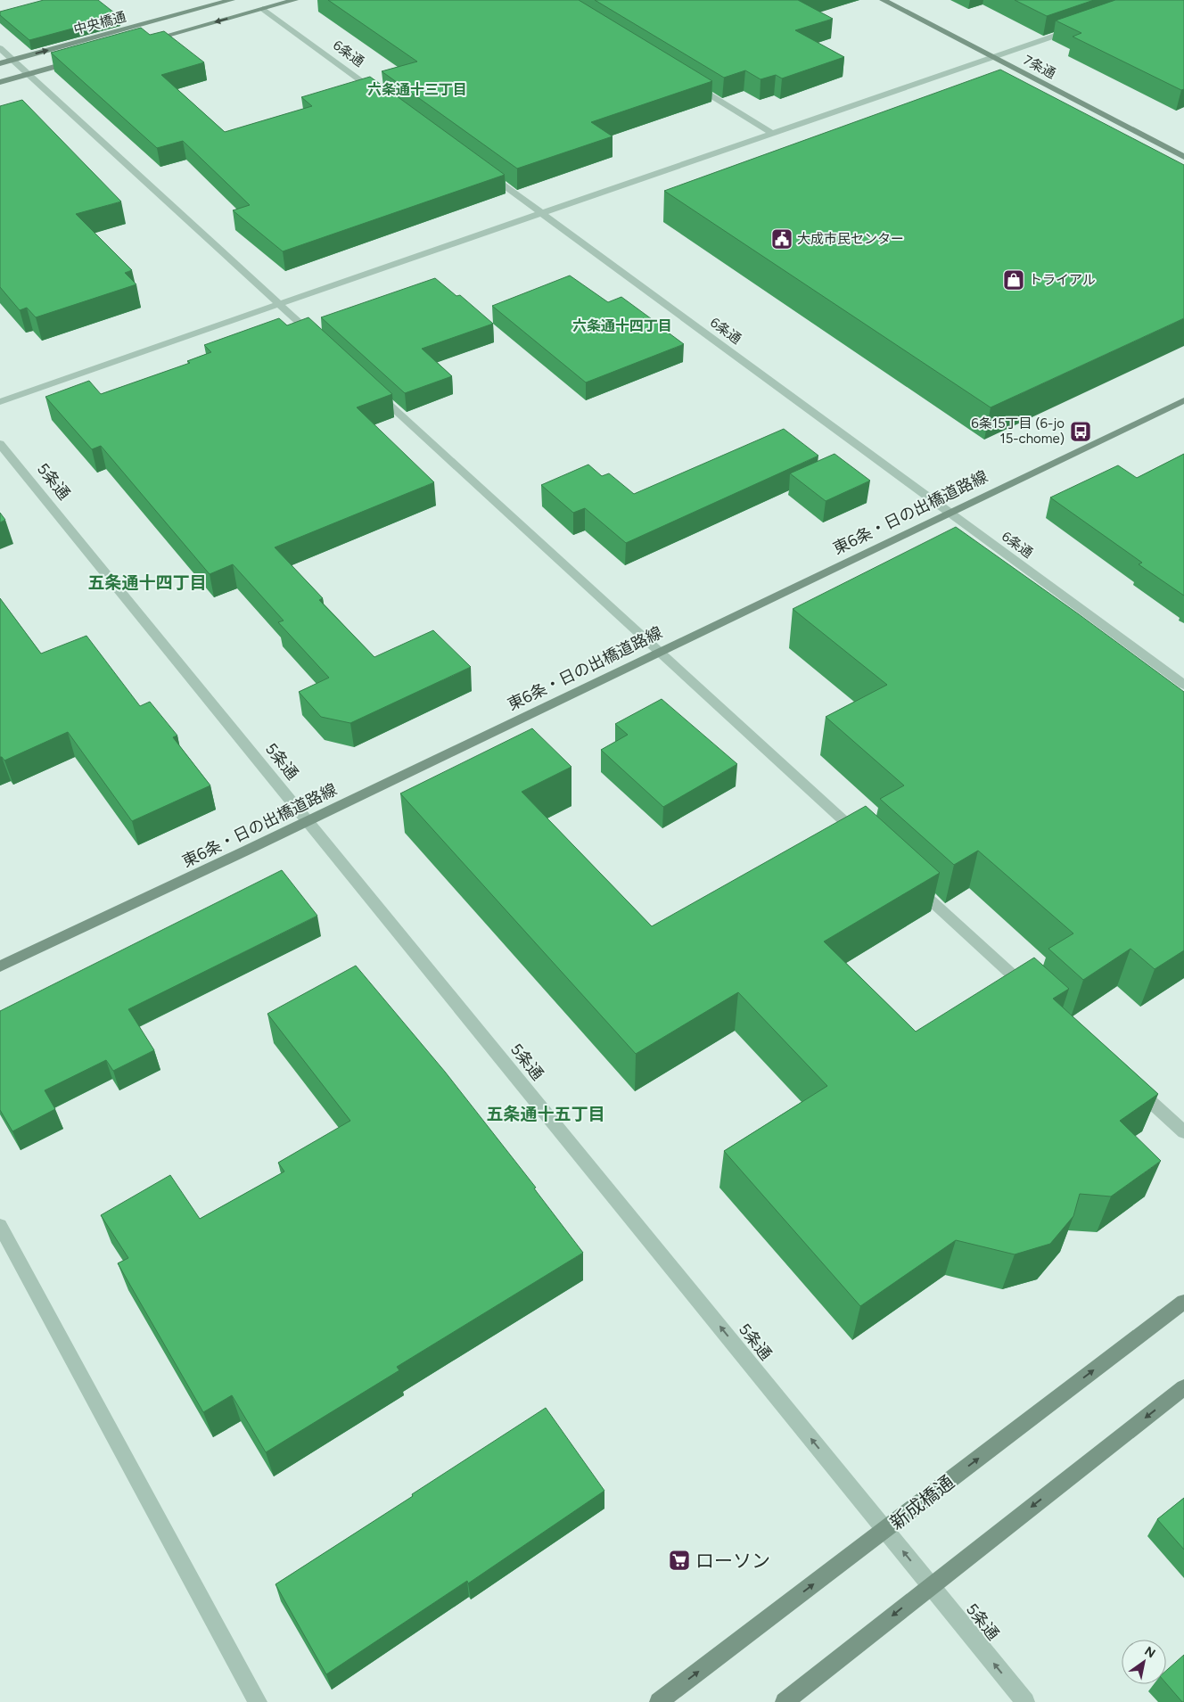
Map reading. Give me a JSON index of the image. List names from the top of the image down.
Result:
{
  "streets": {
    "street": [
      "中央橋通",
      "6条通",
      "7条通",
      "5条通",
      "東6条・日の出橋道路線",
      "新成橋通"
    ]
  },
  "crossings": [
    ["6条通", "東6条・日の出橋道路線"],
    ["5条通", "東6条・日の出橋道路線"],
    ["5条通", "新成橋通"]
  ],
  "one_way": ["5条通"],
  "districts": [
    "六条通十三丁目",
    "六条通十四丁目",
    "五条通十四丁目",
    "五条通十五丁目"
  ],
  "places": {
    "public building": ["大成市民センター"],
    "shop": ["トライアル"],
    "bus stop": ["6条15丁目 (6-jo 15-chome)"],
    "supermarket": ["ローソン"]
  },
  "north": "top right"
}
